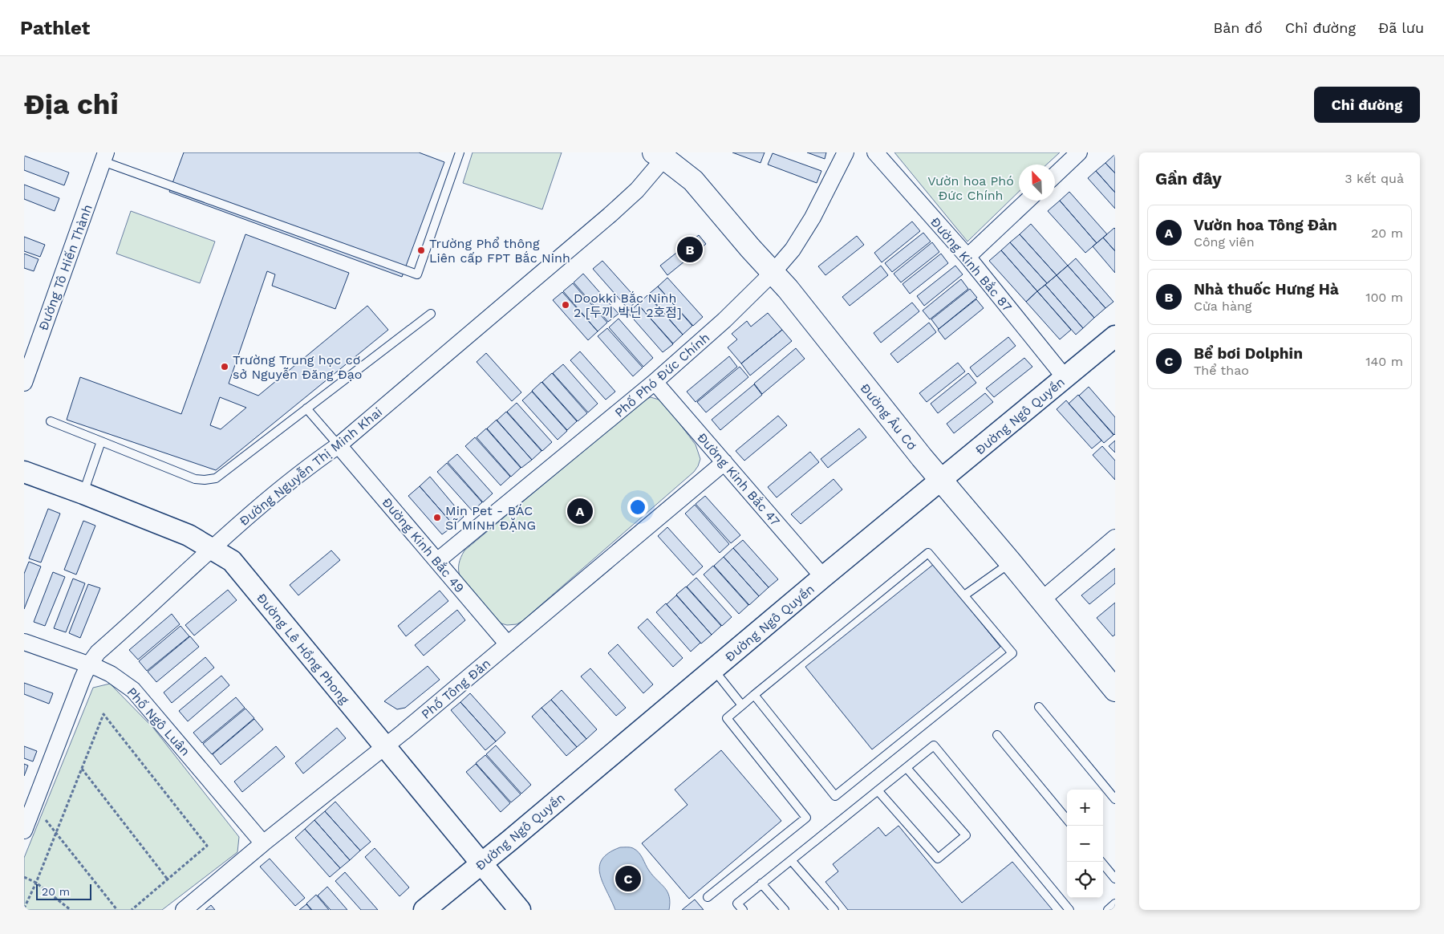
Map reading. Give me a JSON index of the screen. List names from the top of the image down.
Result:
{
  "streets": {
    "main road": ["Đường Âu Cơ"],
    "street": [
      "Đường Kinh Bắc 87",
      "Đường Tô Hiến Thành",
      "Phố Phó Đức Chính",
      "Đường Ngô Quyền",
      "Đường Nguyễn Thị Minh Khai",
      "Đường Kinh Bắc 47",
      "Đường Kinh Bắc 49",
      "Đường Lê Hồng Phong",
      "Phố Tông Đản",
      "Phố Ngô Luân"
    ]
  },
  "crossings": [
    ["Đường Kinh Bắc 87", "Đường Ngô Quyền"],
    ["Phố Phó Đức Chính", "Đường Âu Cơ"],
    ["Phố Phó Đức Chính", "Đường Kinh Bắc 47"],
    ["Phố Phó Đức Chính", "Đường Kinh Bắc 49"],
    ["Đường Ngô Quyền", "Đường Âu Cơ"],
    ["Đường Ngô Quyền", "Đường Kinh Bắc 47"],
    ["Đường Ngô Quyền", "Đường Lê Hồng Phong"],
    ["Đường Âu Cơ", "Đường Nguyễn Thị Minh Khai"],
    ["Đường Nguyễn Thị Minh Khai", "Đường Kinh Bắc 49"],
    ["Đường Nguyễn Thị Minh Khai", "Đường Lê Hồng Phong"],
    ["Đường Nguyễn Thị Minh Khai", "Phố Ngô Luân"],
    ["Đường Kinh Bắc 47", "Phố Tông Đản"],
    ["Đường Kinh Bắc 49", "Phố Tông Đản"],
    ["Đường Lê Hồng Phong", "Phố Tông Đản"],
    ["Phố Tông Đản", "Phố Ngô Luân"]
  ],
  "parks": ["Vườn hoa Phó Đức Chính"],
  "places": [
    "Trường Phổ thông Liên cấp FPT Bắc Ninh",
    "Dookki Bắc Ninh 2 [두끼 박닌 2호점]",
    "Trường Trung học cơ sở Nguyễn Đăng Đạo",
    "Min Pet - BÁC SĨ MINH ĐẶNG"
  ],
  "scale_bar": "20 m",
  "north": "top left",
  "page": {
    "header": "Pathlet",
    "nav": ["Bản đồ", "Chỉ đường", "Đã lưu"],
    "buttons": "Chỉ đường",
    "title": "Địa chỉ",
    "heading": ["Gần đây", "3 kết quả"],
    "list": [
      {
        "mark": "A",
        "name": "Vườn hoa Tông Đản",
        "note": "Công viên",
        "value": "20 m"
      },
      {
        "mark": "B",
        "name": "Nhà thuốc Hưng Hà",
        "note": "Cửa hàng",
        "value": "100 m"
      },
      {
        "mark": "C",
        "name": "Bể bơi Dolphin",
        "note": "Thể thao",
        "value": "140 m"
      }
    ],
    "pins": ["B", "A", "C"],
    "map_buttons": ["+", "−"],
    "scale": "20 m"
  }
}
